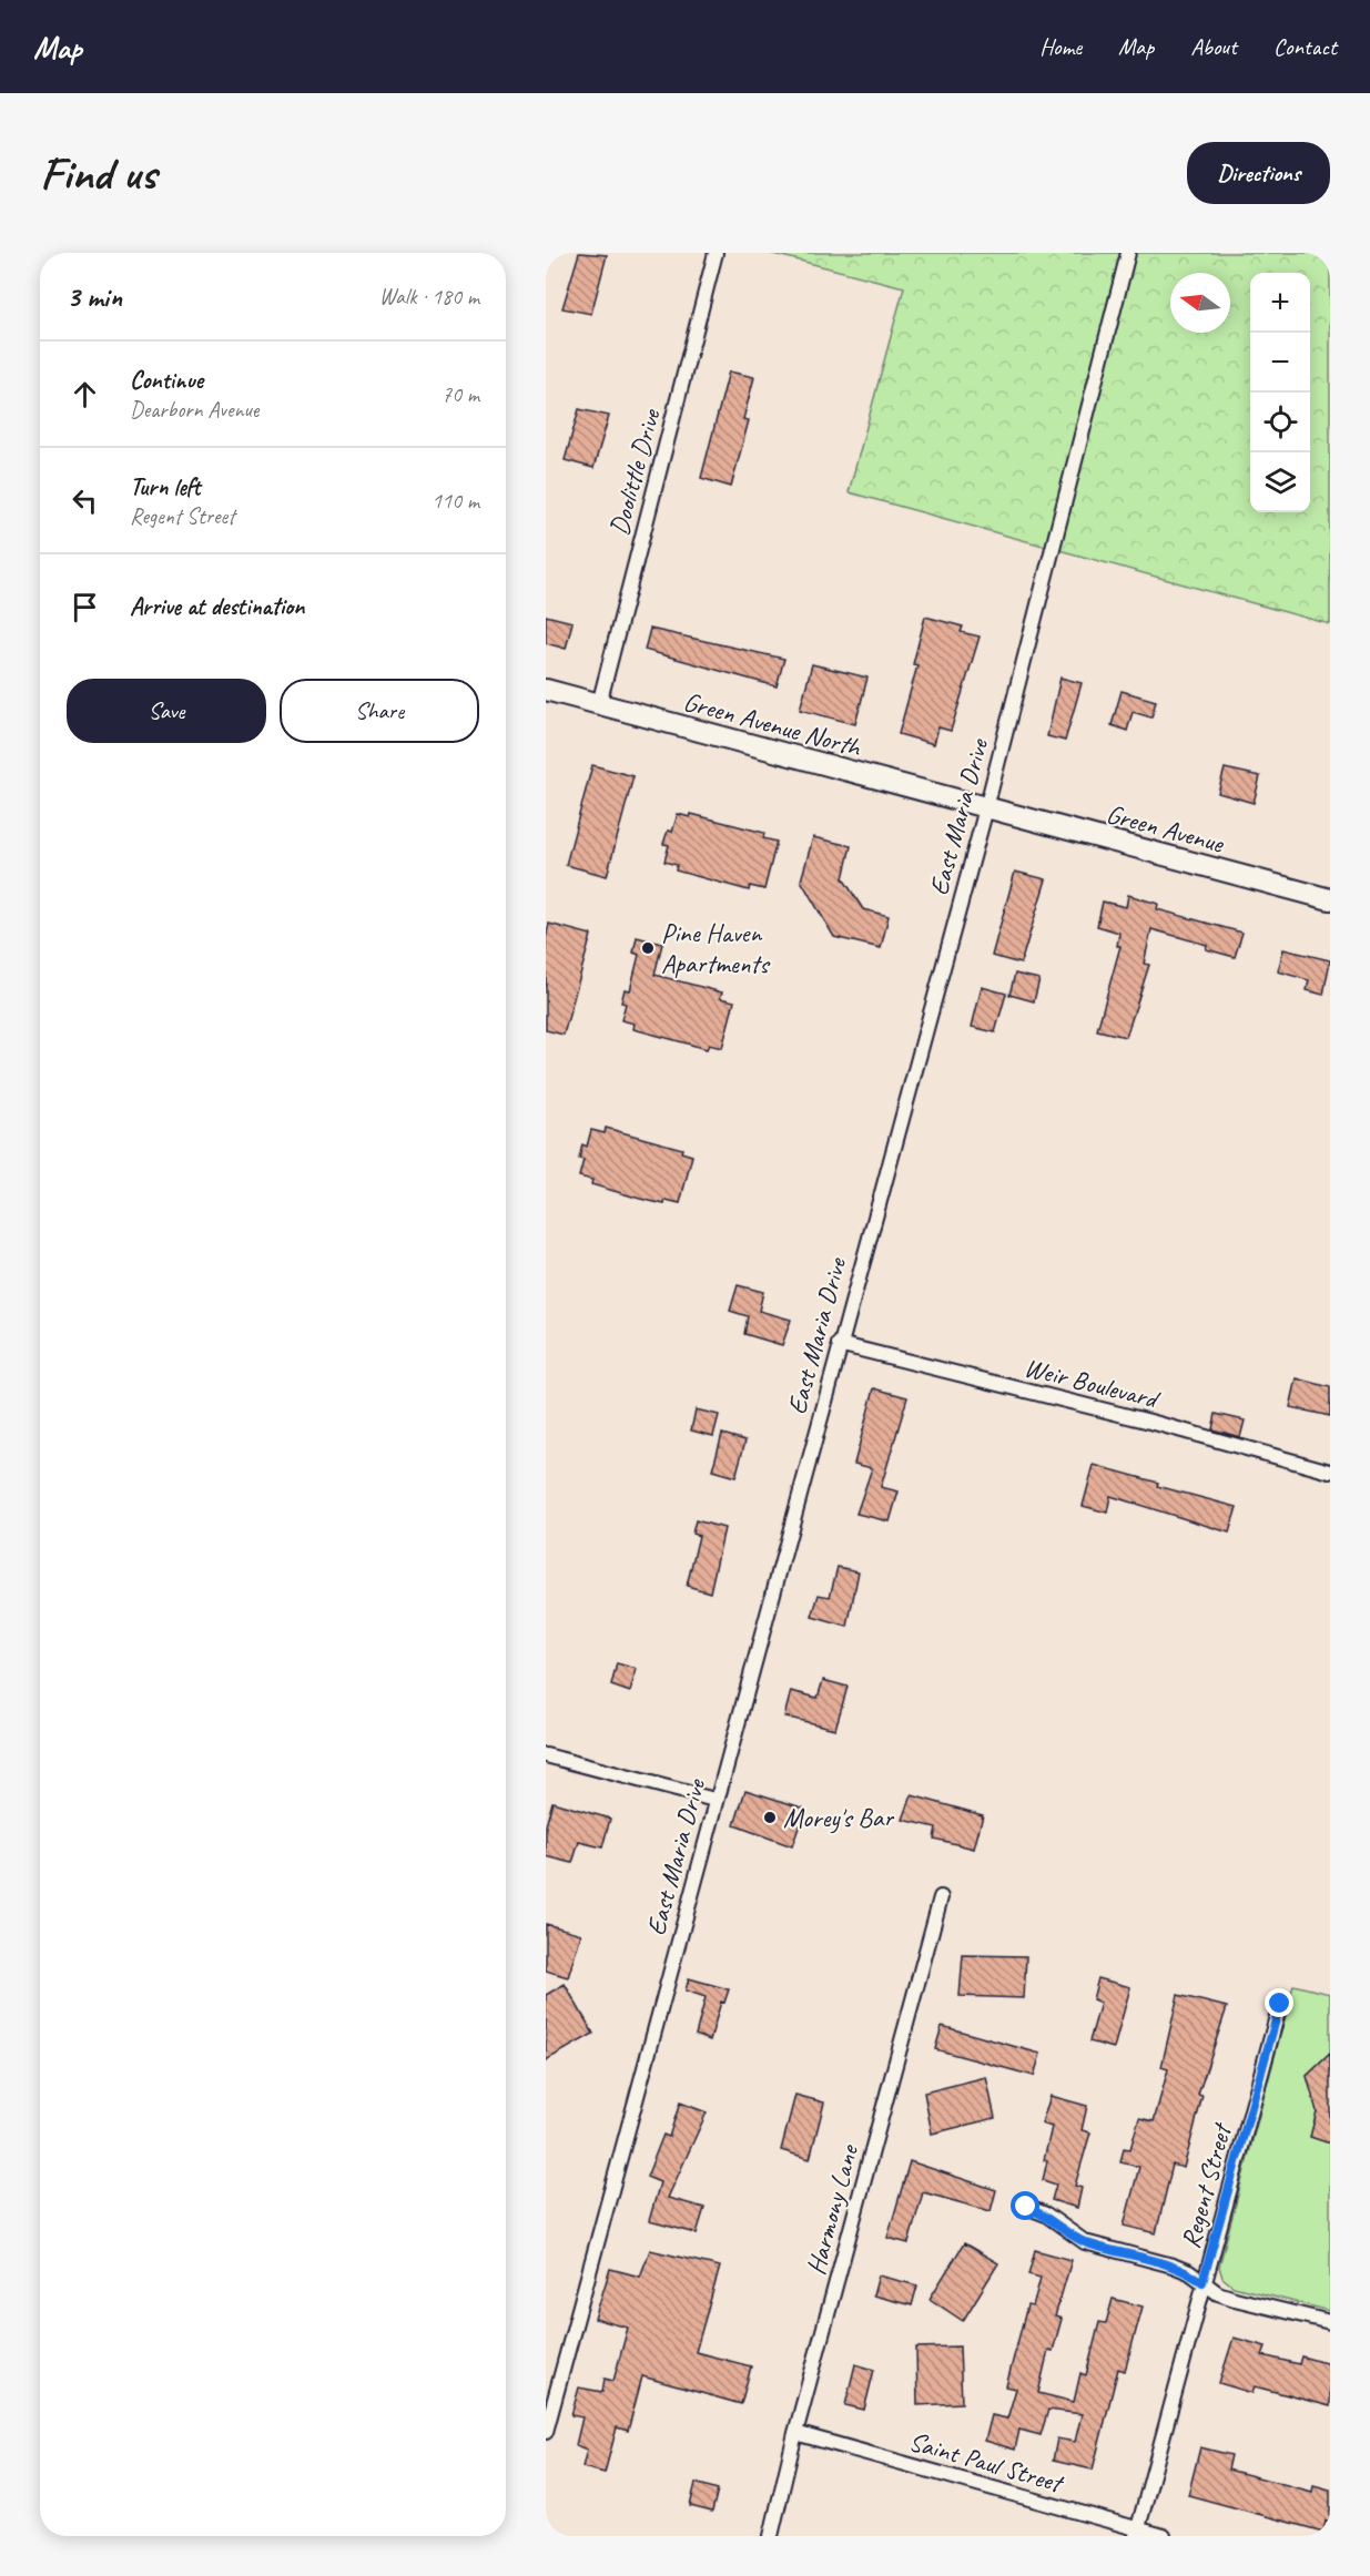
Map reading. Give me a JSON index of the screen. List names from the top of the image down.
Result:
{
  "streets": {
    "street": [
      "Doolittle Drive",
      "Green Avenue North",
      "East Maria Drive",
      "Green Avenue",
      "Weir Boulevard",
      "Regent Street",
      "Harmony Lane",
      "Saint Paul Street"
    ]
  },
  "crossings": [
    ["Doolittle Drive", "Green Avenue North"],
    ["Green Avenue North", "East Maria Drive"],
    ["Green Avenue North", "Green Avenue"],
    ["East Maria Drive", "Green Avenue"],
    ["East Maria Drive", "Weir Boulevard"],
    ["Regent Street", "Saint Paul Street"],
    ["Harmony Lane", "Saint Paul Street"]
  ],
  "places": ["Pine Haven Apartments", "Morey's Bar"],
  "north": "left",
  "page": {
    "header": "Map",
    "nav": [
      "Home",
      "Map",
      "About",
      "Contact"
    ],
    "buttons": [
      "Directions",
      ["Save", "Share"]
    ],
    "title": "Find us",
    "heading": ["3 min", "Walk · 180 m"],
    "map_buttons": ["+", "−"],
    "list": [
      ["Continue", "Dearborn Avenue", "70 m"],
      ["Turn left", "Regent Street", "110 m"],
      "Arrive at destination"
    ]
  }
}
